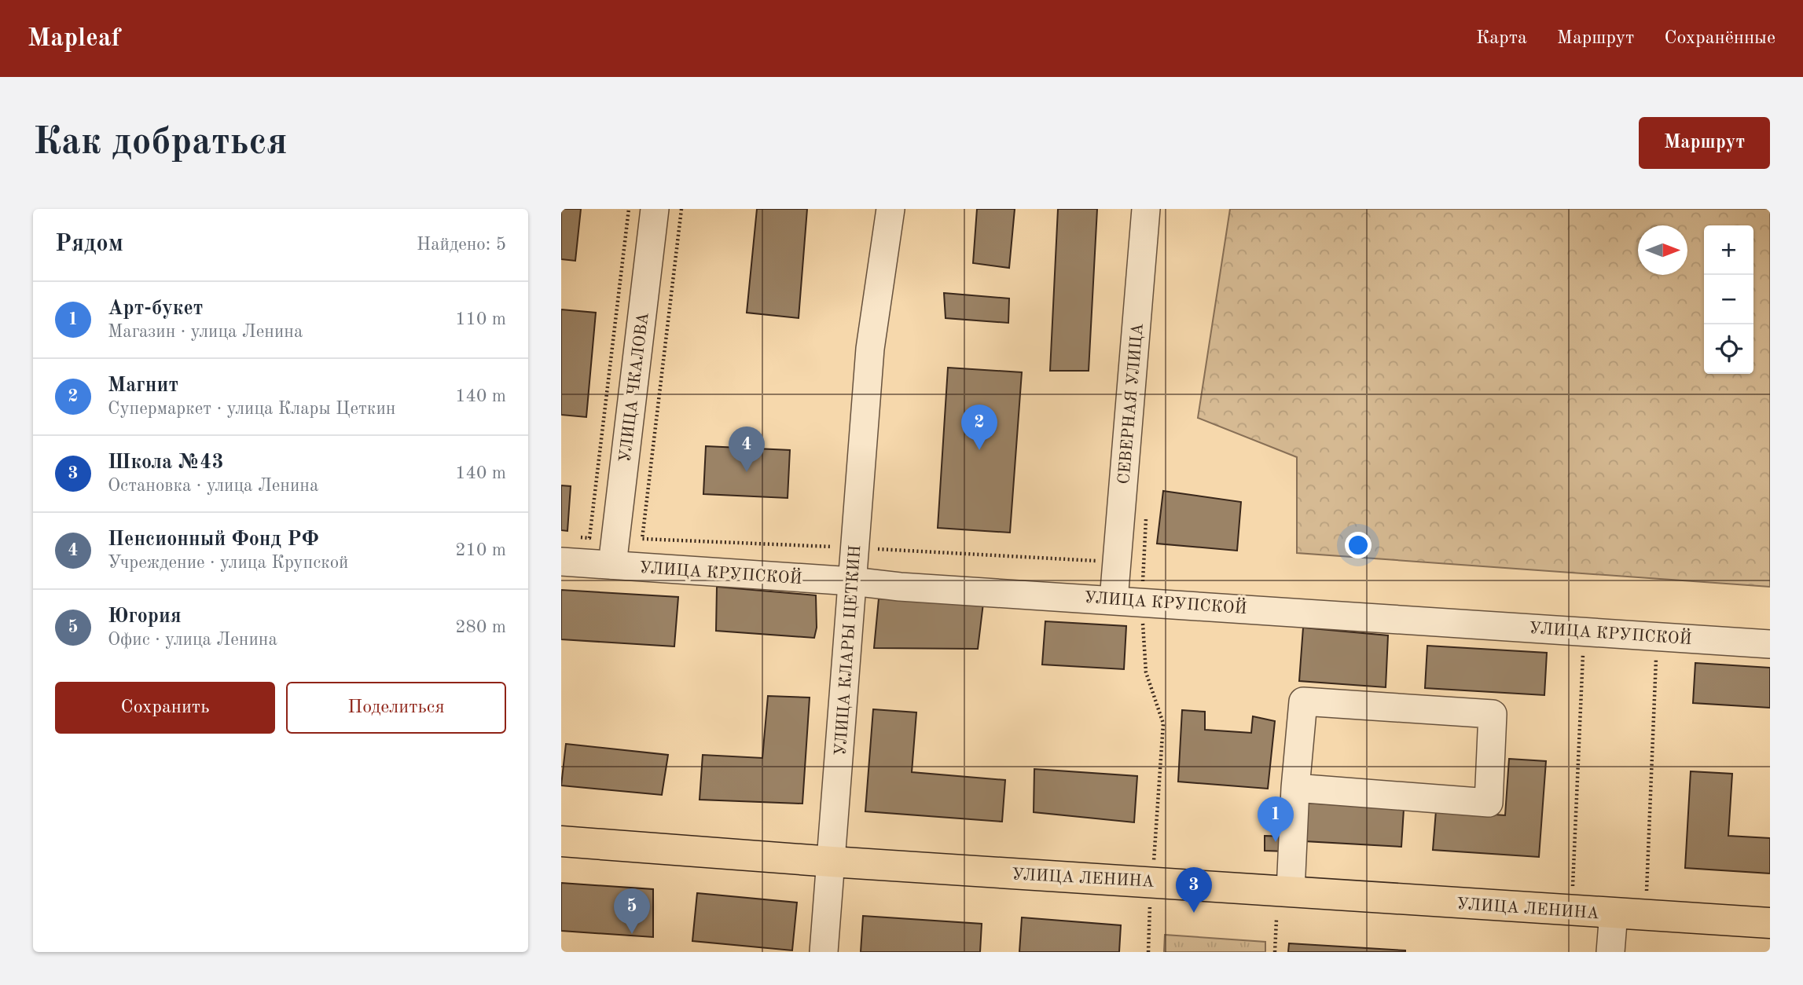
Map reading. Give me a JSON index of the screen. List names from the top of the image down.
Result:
{
  "streets": {
    "main road": ["УЛИЦА ЛЕНИНА"],
    "street": [
      "УЛИЦА ЧКАЛОВА",
      "СЕВЕРНАЯ УЛИЦА",
      "УЛИЦА КРУПСКОЙ",
      "УЛИЦА КЛАРЫ ЦЕТКИН"
    ]
  },
  "crossings": [
    ["УЛИЦА ЧКАЛОВА", "УЛИЦА КРУПСКОЙ"],
    ["СЕВЕРНАЯ УЛИЦА", "УЛИЦА КРУПСКОЙ"],
    ["УЛИЦА КРУПСКОЙ", "УЛИЦА КЛАРЫ ЦЕТКИН"],
    ["УЛИЦА КЛАРЫ ЦЕТКИН", "УЛИЦА ЛЕНИНА"]
  ],
  "north": "right",
  "page": {
    "header": "Mapleaf",
    "nav": ["Карта", "Маршрут", "Сохранённые"],
    "buttons": [
      "Маршрут",
      ["Сохранить", "Поделиться"]
    ],
    "title": "Как добраться",
    "heading": ["Рядом", "Найдено: 5"],
    "map_buttons": ["+", "−"],
    "list": [
      {
        "mark": "1",
        "name": "Арт-букет",
        "note": "Магазин · улица Ленина",
        "value": "110 m"
      },
      {
        "mark": "2",
        "name": "Магнит",
        "note": "Супермаркет · улица Клары Цеткин",
        "value": "140 m"
      },
      {
        "mark": "3",
        "name": "Школа №43",
        "note": "Остановка · улица Ленина",
        "value": "140 m"
      },
      {
        "mark": "4",
        "name": "Пенсионный Фонд РФ",
        "note": "Учреждение · улица Крупской",
        "value": "210 m"
      },
      {
        "mark": "5",
        "name": "Югория",
        "note": "Офис · улица Ленина",
        "value": "280 m"
      }
    ],
    "pins": [
      "2",
      "4",
      "1",
      "3",
      "5"
    ]
  }
}
